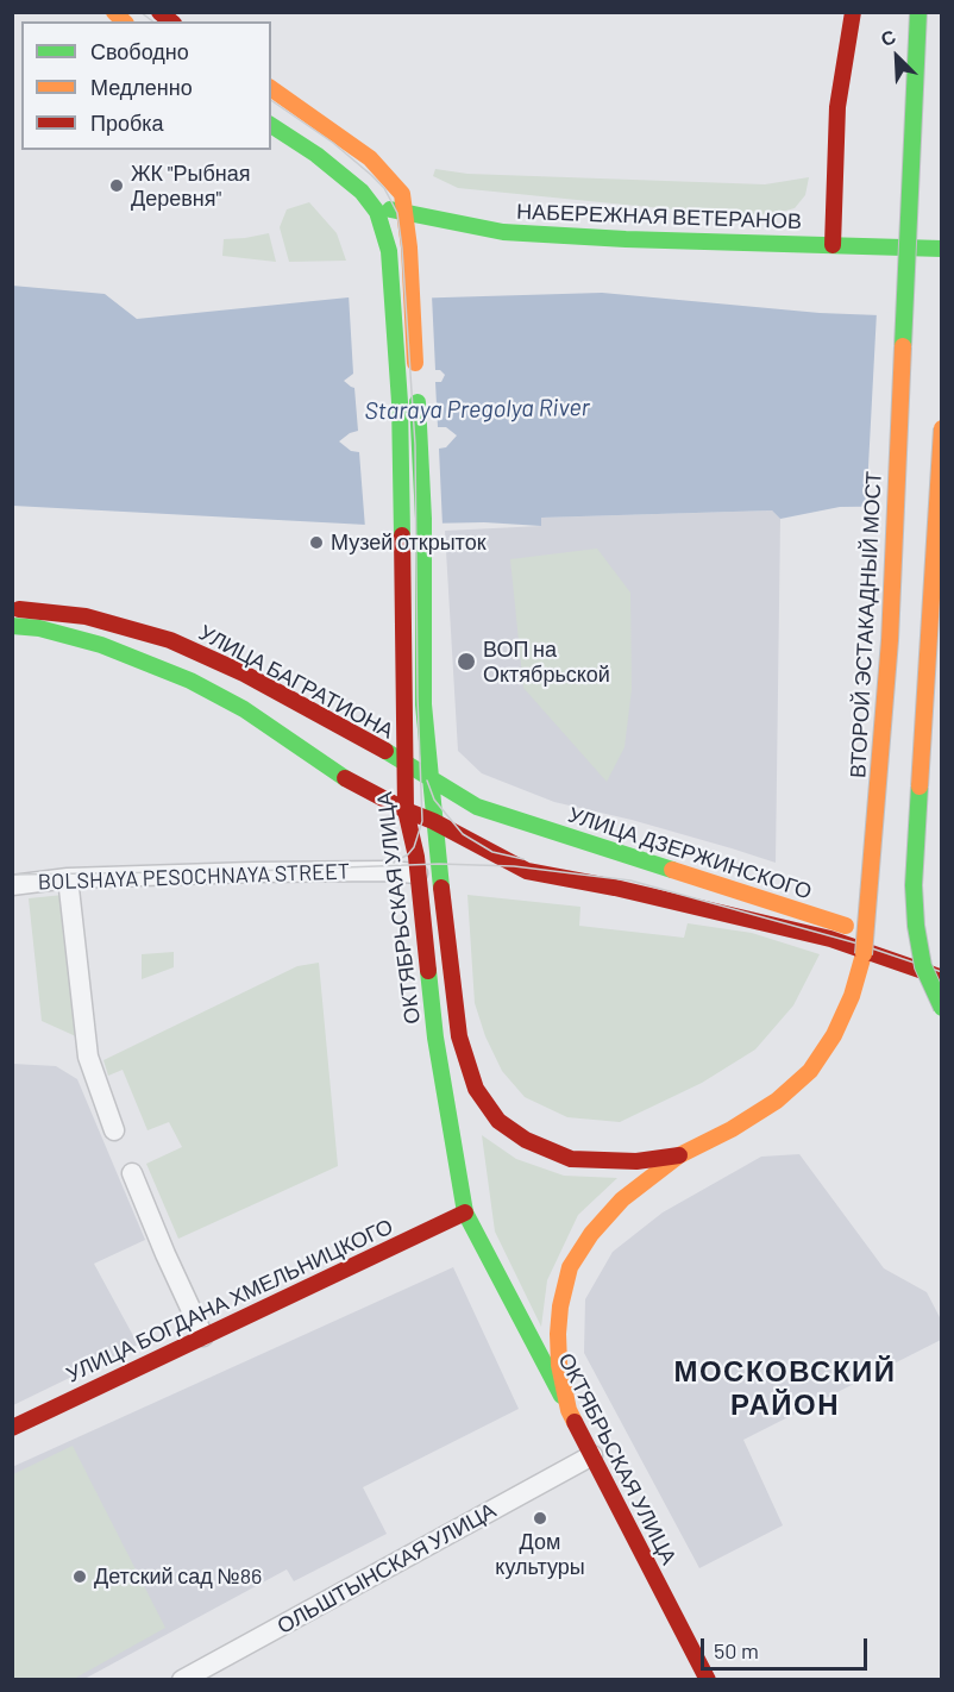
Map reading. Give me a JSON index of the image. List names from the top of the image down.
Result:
{
  "streets": {
    "main road": [
      "НАБЕРЕЖНАЯ ВЕТЕРАНОВ",
      "ВТОРОЙ ЭСТАКАДНЫЙ МОСТ",
      "УЛИЦА БАГРАТИОНА",
      "УЛИЦА ДЗЕРЖИНСКОГО",
      "ОКТЯБРЬСКАЯ УЛИЦА",
      "УЛИЦА БОГДАНА ХМЕЛЬНИЦКОГО"
    ],
    "street": ["BOLSHAYA PESOCHNAYA STREET", "ОЛЬШТЫНСКАЯ УЛИЦА"]
  },
  "crossings": [
    ["НАБЕРЕЖНАЯ ВЕТЕРАНОВ", "ОКТЯБРЬСКАЯ УЛИЦА"],
    ["ВТОРОЙ ЭСТАКАДНЫЙ МОСТ", "ОКТЯБРЬСКАЯ УЛИЦА"],
    ["УЛИЦА БАГРАТИОНА", "УЛИЦА ДЗЕРЖИНСКОГО"],
    ["УЛИЦА БАГРАТИОНА", "ОКТЯБРЬСКАЯ УЛИЦА"],
    ["УЛИЦА ДЗЕРЖИНСКОГО", "ОКТЯБРЬСКАЯ УЛИЦА"],
    ["BOLSHAYA PESOCHNAYA STREET", "ОКТЯБРЬСКАЯ УЛИЦА"],
    ["ОКТЯБРЬСКАЯ УЛИЦА", "УЛИЦА БОГДАНА ХМЕЛЬНИЦКОГО"],
    ["ОКТЯБРЬСКАЯ УЛИЦА", "ОЛЬШТЫНСКАЯ УЛИЦА"]
  ],
  "districts": ["МОСКОВСКИЙ РАЙОН"],
  "water": ["Staraya Pregolya River"],
  "places": [
    "ЖК \"Рыбная Деревня\"",
    "Музей открыток",
    "ВОП на Октябрьской",
    "Дом культуры",
    "Детский сад №86"
  ],
  "legend": ["Свободно", "Медленно", "Пробка"],
  "scale_bar": "50 m",
  "north": "top left"
}
